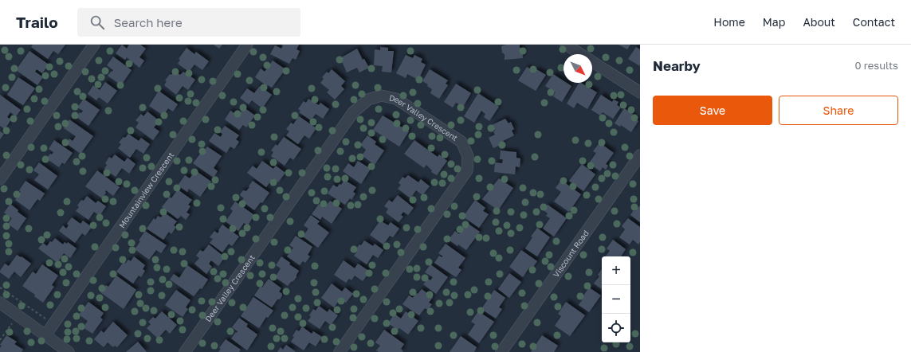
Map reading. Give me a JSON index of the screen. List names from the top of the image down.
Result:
{
  "streets": {
    "street": ["Deer Valley Crescent", "Mountainview Crescent", "Viscount Road"]
  },
  "north": "bottom right",
  "page": {
    "header": "Trailo",
    "search": "Search here",
    "nav": [
      "Home",
      "Map",
      "About",
      "Contact"
    ],
    "heading": ["Nearby", "0 results"],
    "buttons": ["Save", "Share"],
    "map_buttons": ["+", "−"]
  }
}
